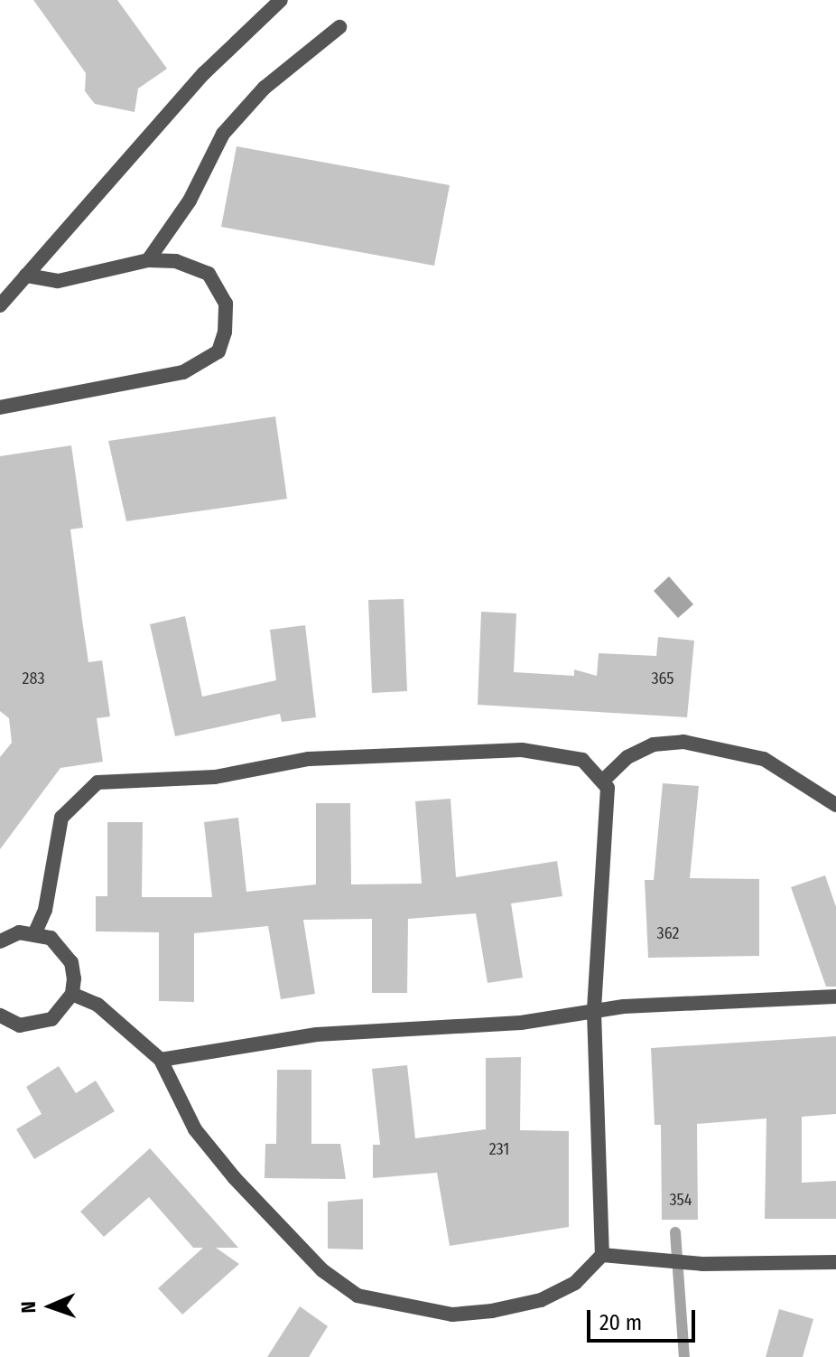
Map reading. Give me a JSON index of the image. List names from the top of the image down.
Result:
{
  "house_numbers": [
    "283",
    "365",
    "362",
    "231",
    "354"
  ],
  "scale_bar": "20 m",
  "north": "left"
}
